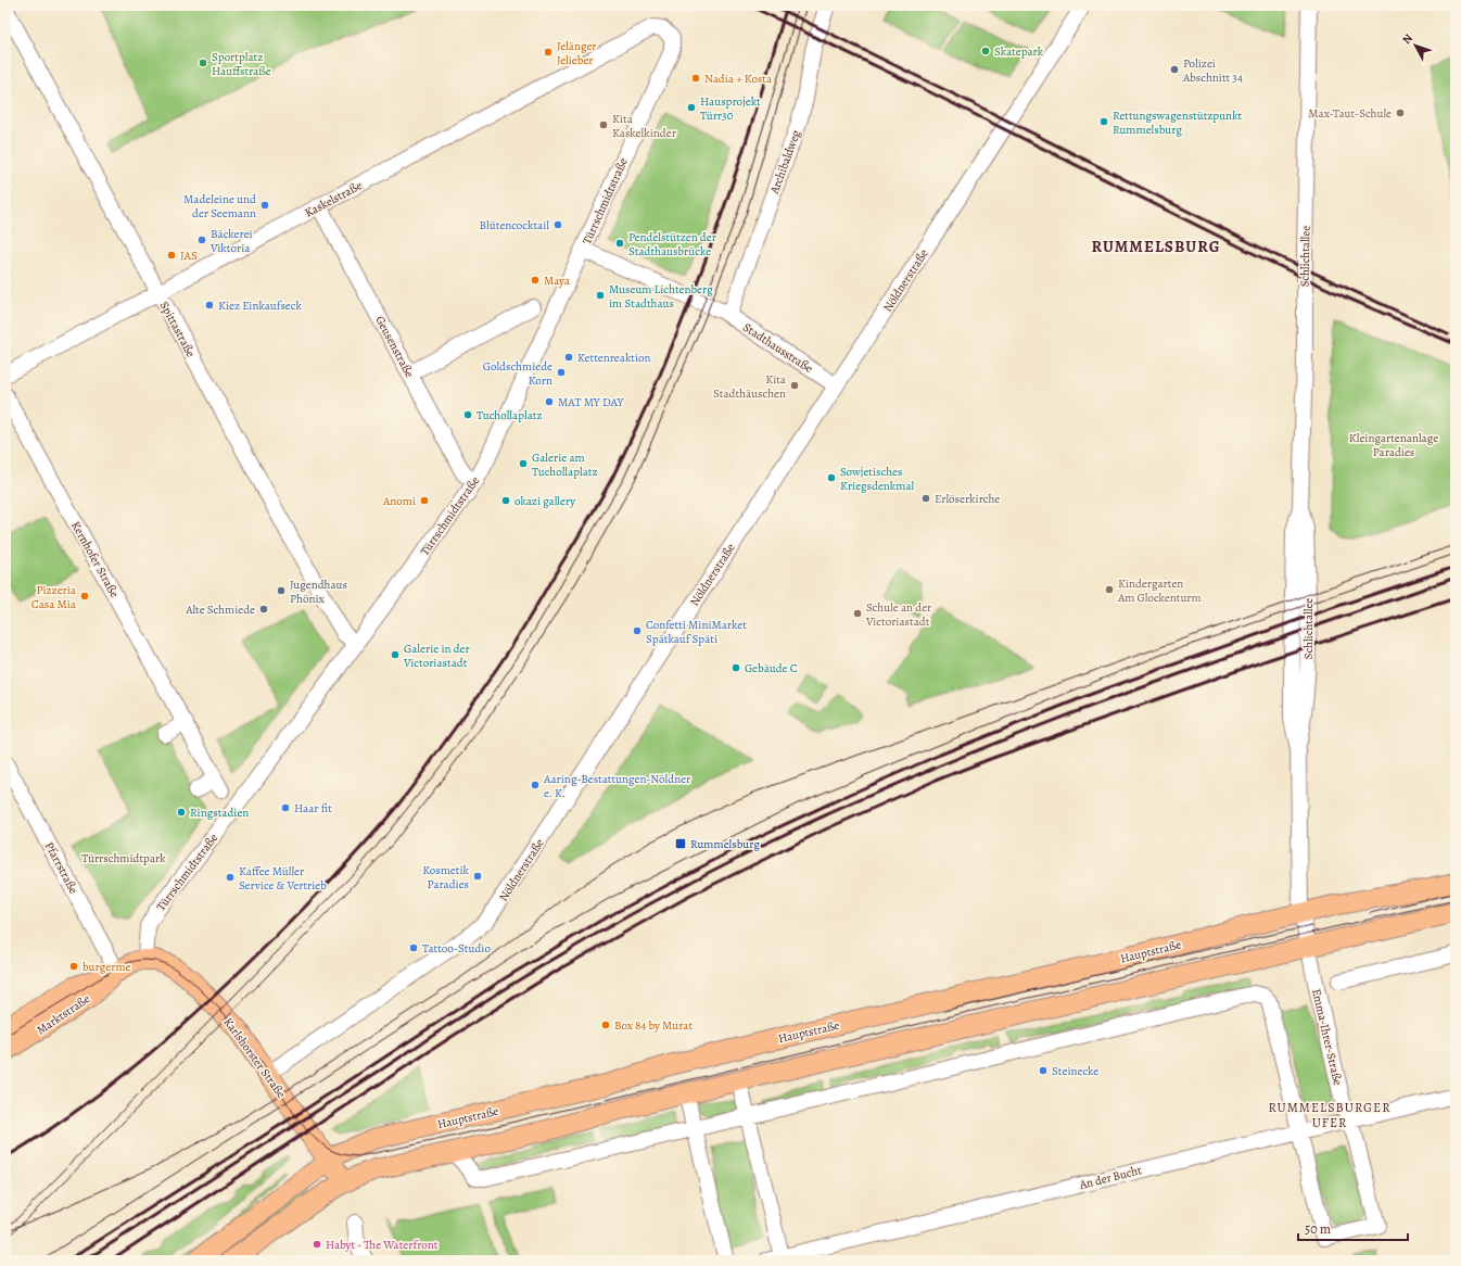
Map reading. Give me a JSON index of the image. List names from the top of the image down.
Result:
{
  "streets": {
    "main road": ["Hauptstraße", "Marktstraße", "Karlshorster Straße"],
    "street": [
      "Archibaldweg",
      "Kaskelstraße",
      "Türrschmidtstraße",
      "Schlichtallee",
      "Nöldnerstraße",
      "Spittastraße",
      "Geusenstraße",
      "Stadthausstraße",
      "Kernhofer Straße",
      "Pfarrstraße",
      "Emma-Ihrer-Straße",
      "An der Bucht"
    ]
  },
  "crossings": [
    ["Archibaldweg", "Stadthausstraße"],
    ["Kaskelstraße", "Türrschmidtstraße"],
    ["Kaskelstraße", "Spittastraße"],
    ["Kaskelstraße", "Geusenstraße"],
    ["Türrschmidtstraße", "Spittastraße"],
    ["Türrschmidtstraße", "Geusenstraße"],
    ["Türrschmidtstraße", "Stadthausstraße"],
    ["Türrschmidtstraße", "Marktstraße"],
    ["Türrschmidtstraße", "Karlshorster Straße"],
    ["Schlichtallee", "Hauptstraße"],
    ["Schlichtallee", "Emma-Ihrer-Straße"],
    ["Nöldnerstraße", "Stadthausstraße"],
    ["Nöldnerstraße", "Karlshorster Straße"],
    ["Pfarrstraße", "Marktstraße"],
    ["Hauptstraße", "Karlshorster Straße"],
    ["Marktstraße", "Karlshorster Straße"],
    ["Emma-Ihrer-Straße", "An der Bucht"]
  ],
  "districts": ["RUMMELSBURG", "RUMMELSBURGER UFER"],
  "parks": ["Kleingartenanlage Paradies", "Türrschmidtpark"],
  "places": {
    "other": [
      "Skatepark",
      "Jelänger Jelieber",
      "Sportplatz Hauffstraße",
      "Polizei Abschnitt 34",
      "Nadia + Kosta",
      "Hausprojekt Türr30",
      "Max-Taut-Schule",
      "Rettungswagenstützpunkt Rummelsburg",
      "Kita Kaskelkinder",
      "Madeleine und der Seemann",
      "Blütencocktail",
      "Bäckerei Viktoria",
      "Pendelstützen der Stadthausbrücke",
      "JAS",
      "Maya",
      "Museum Lichtenberg im Stadthaus",
      "Kiez Einkaufseck",
      "Kettenreaktion",
      "Goldschmiede Korn",
      "Kita Stadthäuschen",
      "MAT MY DAY",
      "Tuchollaplatz",
      "Galerie am Tuchollaplatz",
      "Sowjetisches Kriegsdenkmal",
      "Erlöserkirche",
      "Anomi",
      "okazi gallery",
      "Kindergarten Am Glockenturm",
      "Jugendhaus Phönix",
      "Pizzeria Casa Mia",
      "Alte Schmiede",
      "Schule an der Victoriastadt",
      "Confetti MiniMarket Spätkauf Späti",
      "Galerie in der Victoriastadt",
      "Gebäude C",
      "Aaring-Bestattungen-Nöldner e. K.",
      "Haar fit",
      "Ringstadien",
      "Kosmetik Paradies",
      "Kaffee Müller Service & Vertrieb",
      "Tattoo-Studio",
      "burgerme",
      "Box 84 by Murat",
      "Steinecke",
      "Habyt - The Waterfront"
    ],
    "transit": ["Rummelsburg"]
  },
  "scale_bar": "50 m",
  "north": "top left"
}
